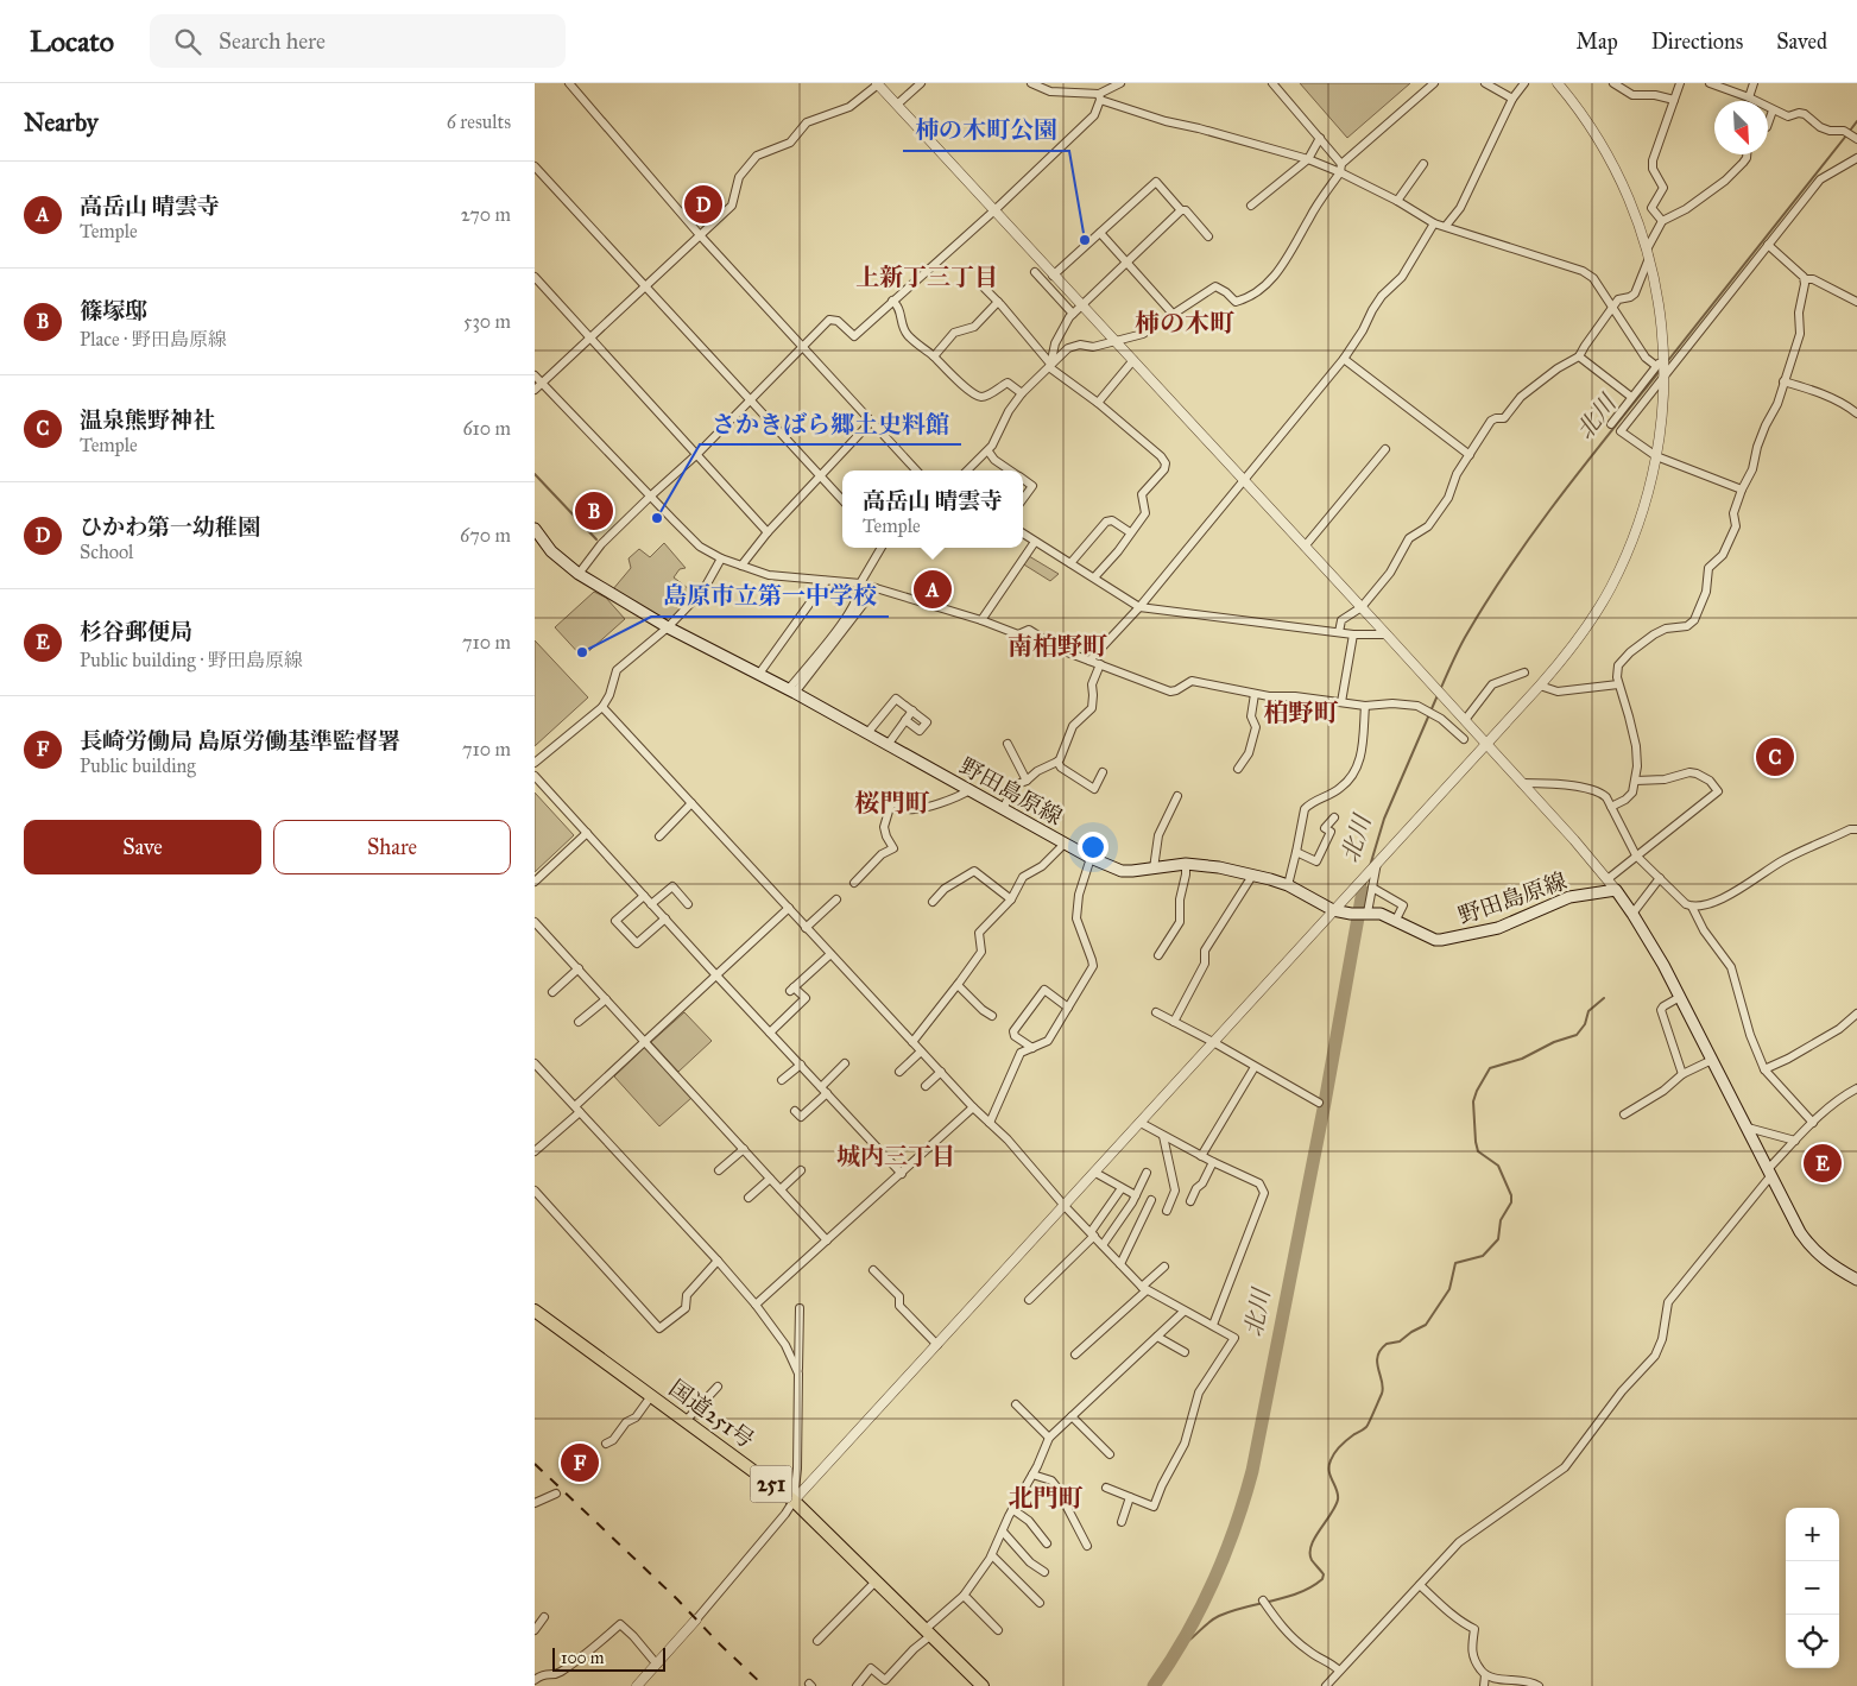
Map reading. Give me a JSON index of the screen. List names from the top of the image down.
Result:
{
  "streets": {
    "highway": ["国道251号", "251"],
    "main road": ["野田島原線"]
  },
  "districts": [
    "上新丁三丁目",
    "柿の木町",
    "南柏野町",
    "柏野町",
    "桜門町",
    "城内三丁目",
    "北門町"
  ],
  "water": ["北川"],
  "places": ["柿の木町公園", "さかきばら郷土史料館", "島原市立第一中学校"],
  "scale_bar": "100 m",
  "north": "bottom right",
  "page": {
    "header": "Locato",
    "search": "Search here",
    "nav": ["Map", "Directions", "Saved"],
    "heading": ["Nearby", "6 results"],
    "list": [
      {
        "mark": "A",
        "name": "高岳山 晴雲寺",
        "note": "Temple",
        "value": "270 m"
      },
      {
        "mark": "B",
        "name": "篠塚邸",
        "note": "Place · 野田島原線",
        "value": "530 m"
      },
      {
        "mark": "C",
        "name": "温泉熊野神社",
        "note": "Temple",
        "value": "610 m"
      },
      {
        "mark": "D",
        "name": "ひかわ第一幼稚園",
        "note": "School",
        "value": "670 m"
      },
      {
        "mark": "E",
        "name": "杉谷郵便局",
        "note": "Public building · 野田島原線",
        "value": "710 m"
      },
      {
        "mark": "F",
        "name": "長崎労働局 島原労働基準監督署",
        "note": "Public building",
        "value": "710 m"
      }
    ],
    "pins": [
      "D",
      "B",
      "A",
      "C",
      "E",
      "F"
    ],
    "popup": ["高岳山 晴雲寺", "Temple"],
    "buttons": ["Save", "Share"],
    "map_buttons": ["+", "−"],
    "scale": "100 m"
  }
}
